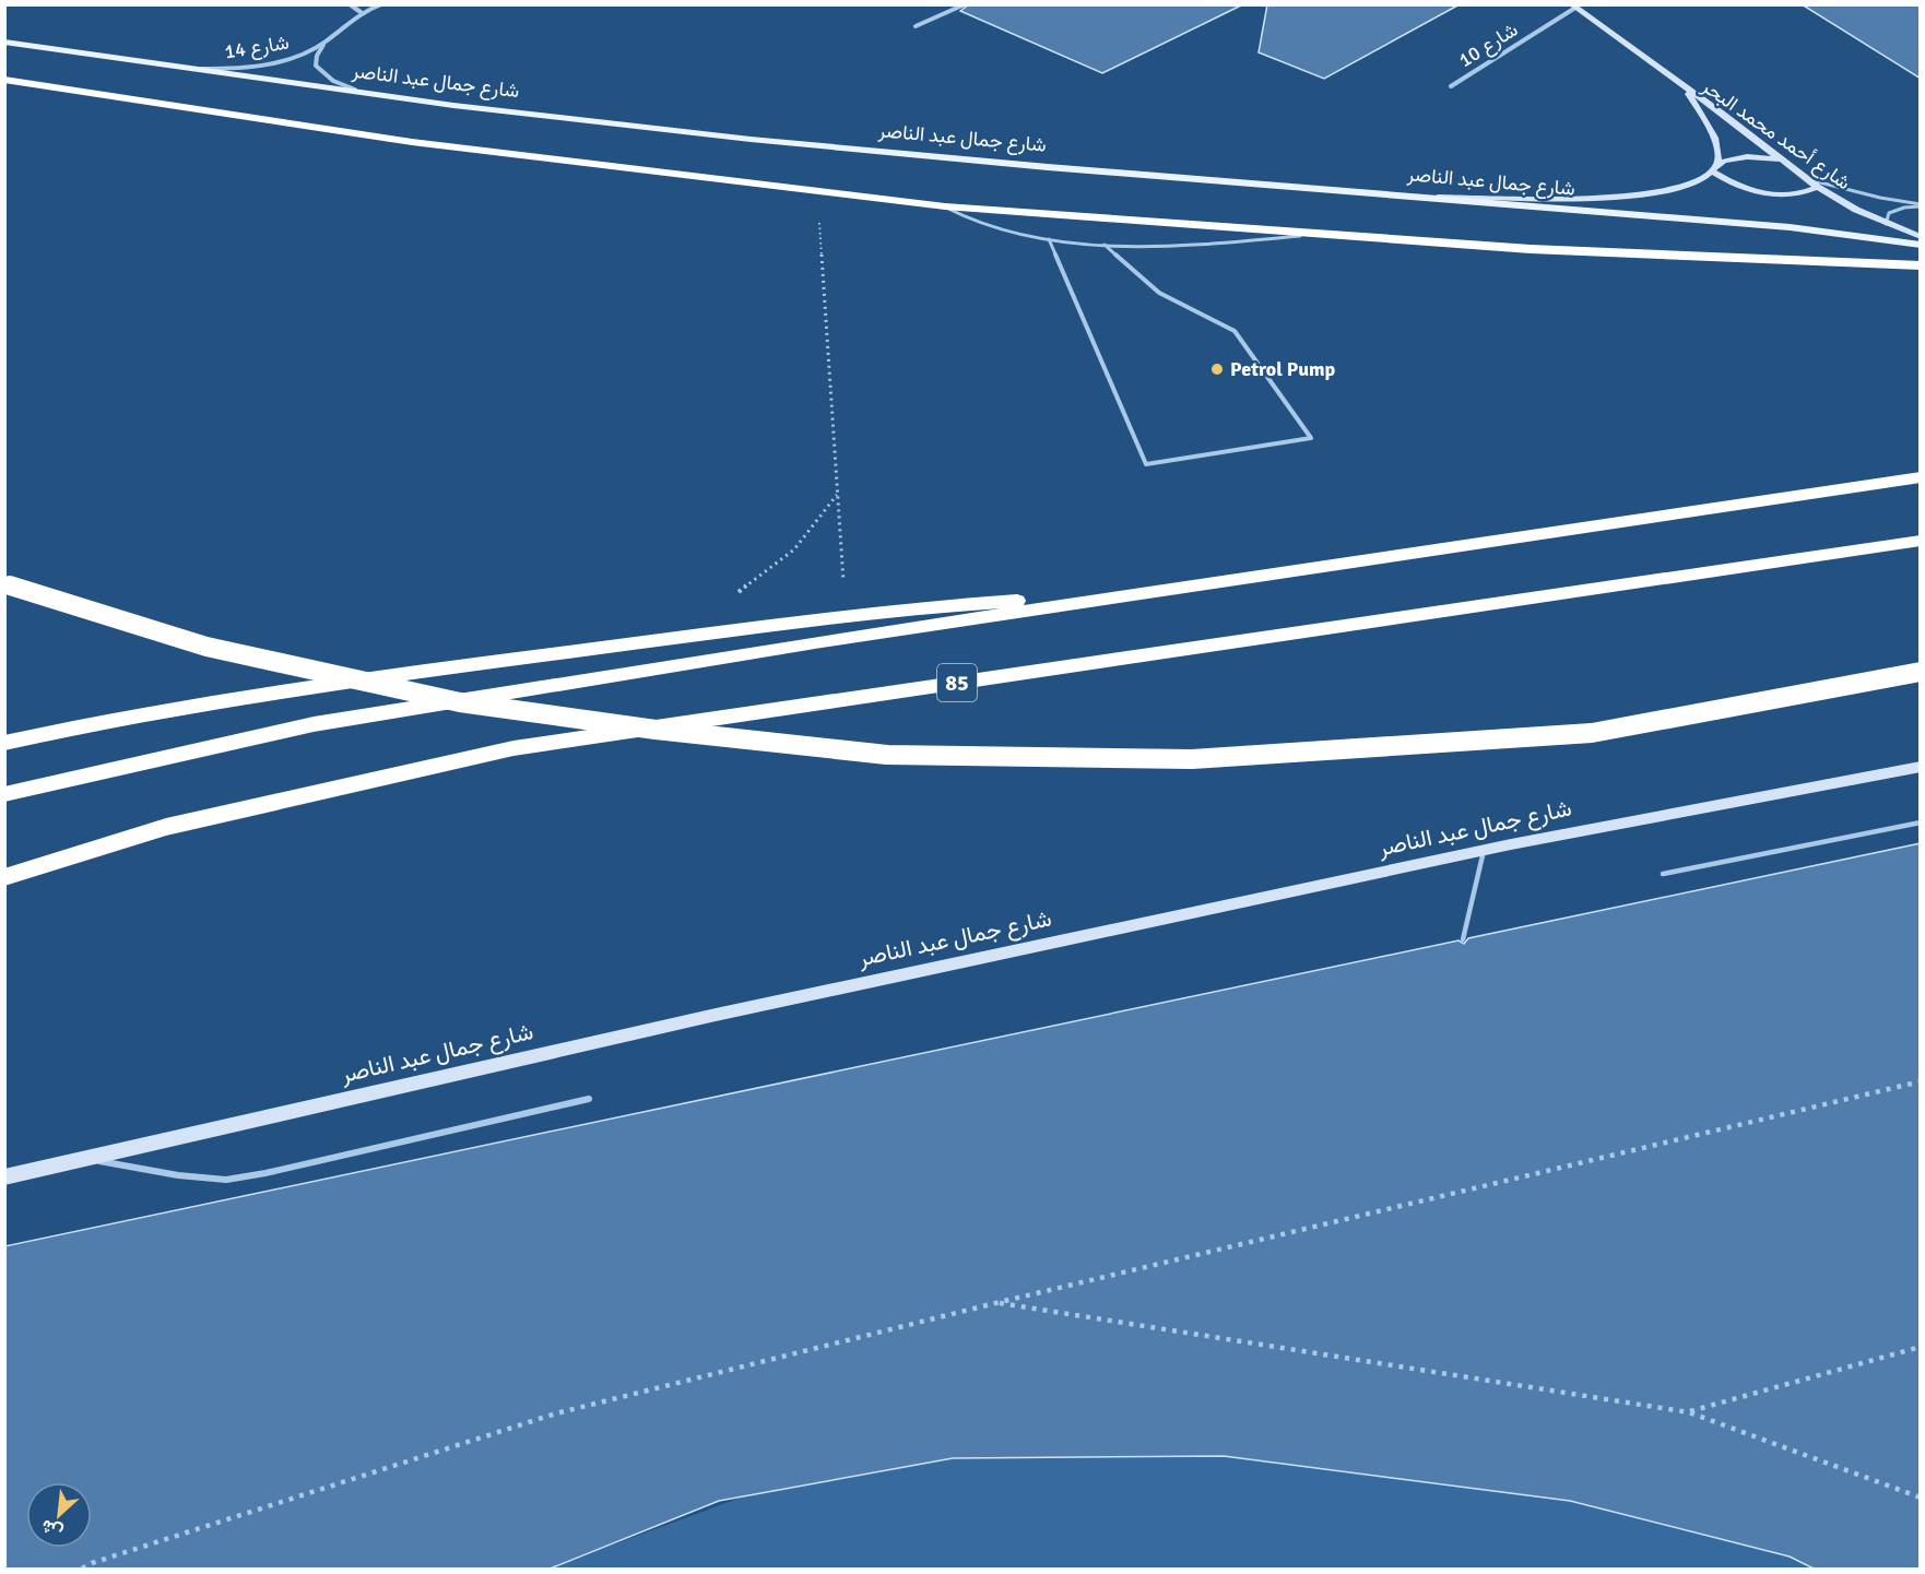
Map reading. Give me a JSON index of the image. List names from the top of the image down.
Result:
{
  "streets": {
    "highway": ["85"],
    "main road": ["شارع جمال عبد الناصر"],
    "street": ["شارع 10", "شارع 14", "شارع أحمد محمد البحر"]
  },
  "crossings": [
    ["شارع 10", "شارع أحمد محمد البحر"],
    ["شارع 14", "شارع جمال عبد الناصر"]
  ],
  "places": ["Petrol Pump"],
  "north": "bottom left"
}
